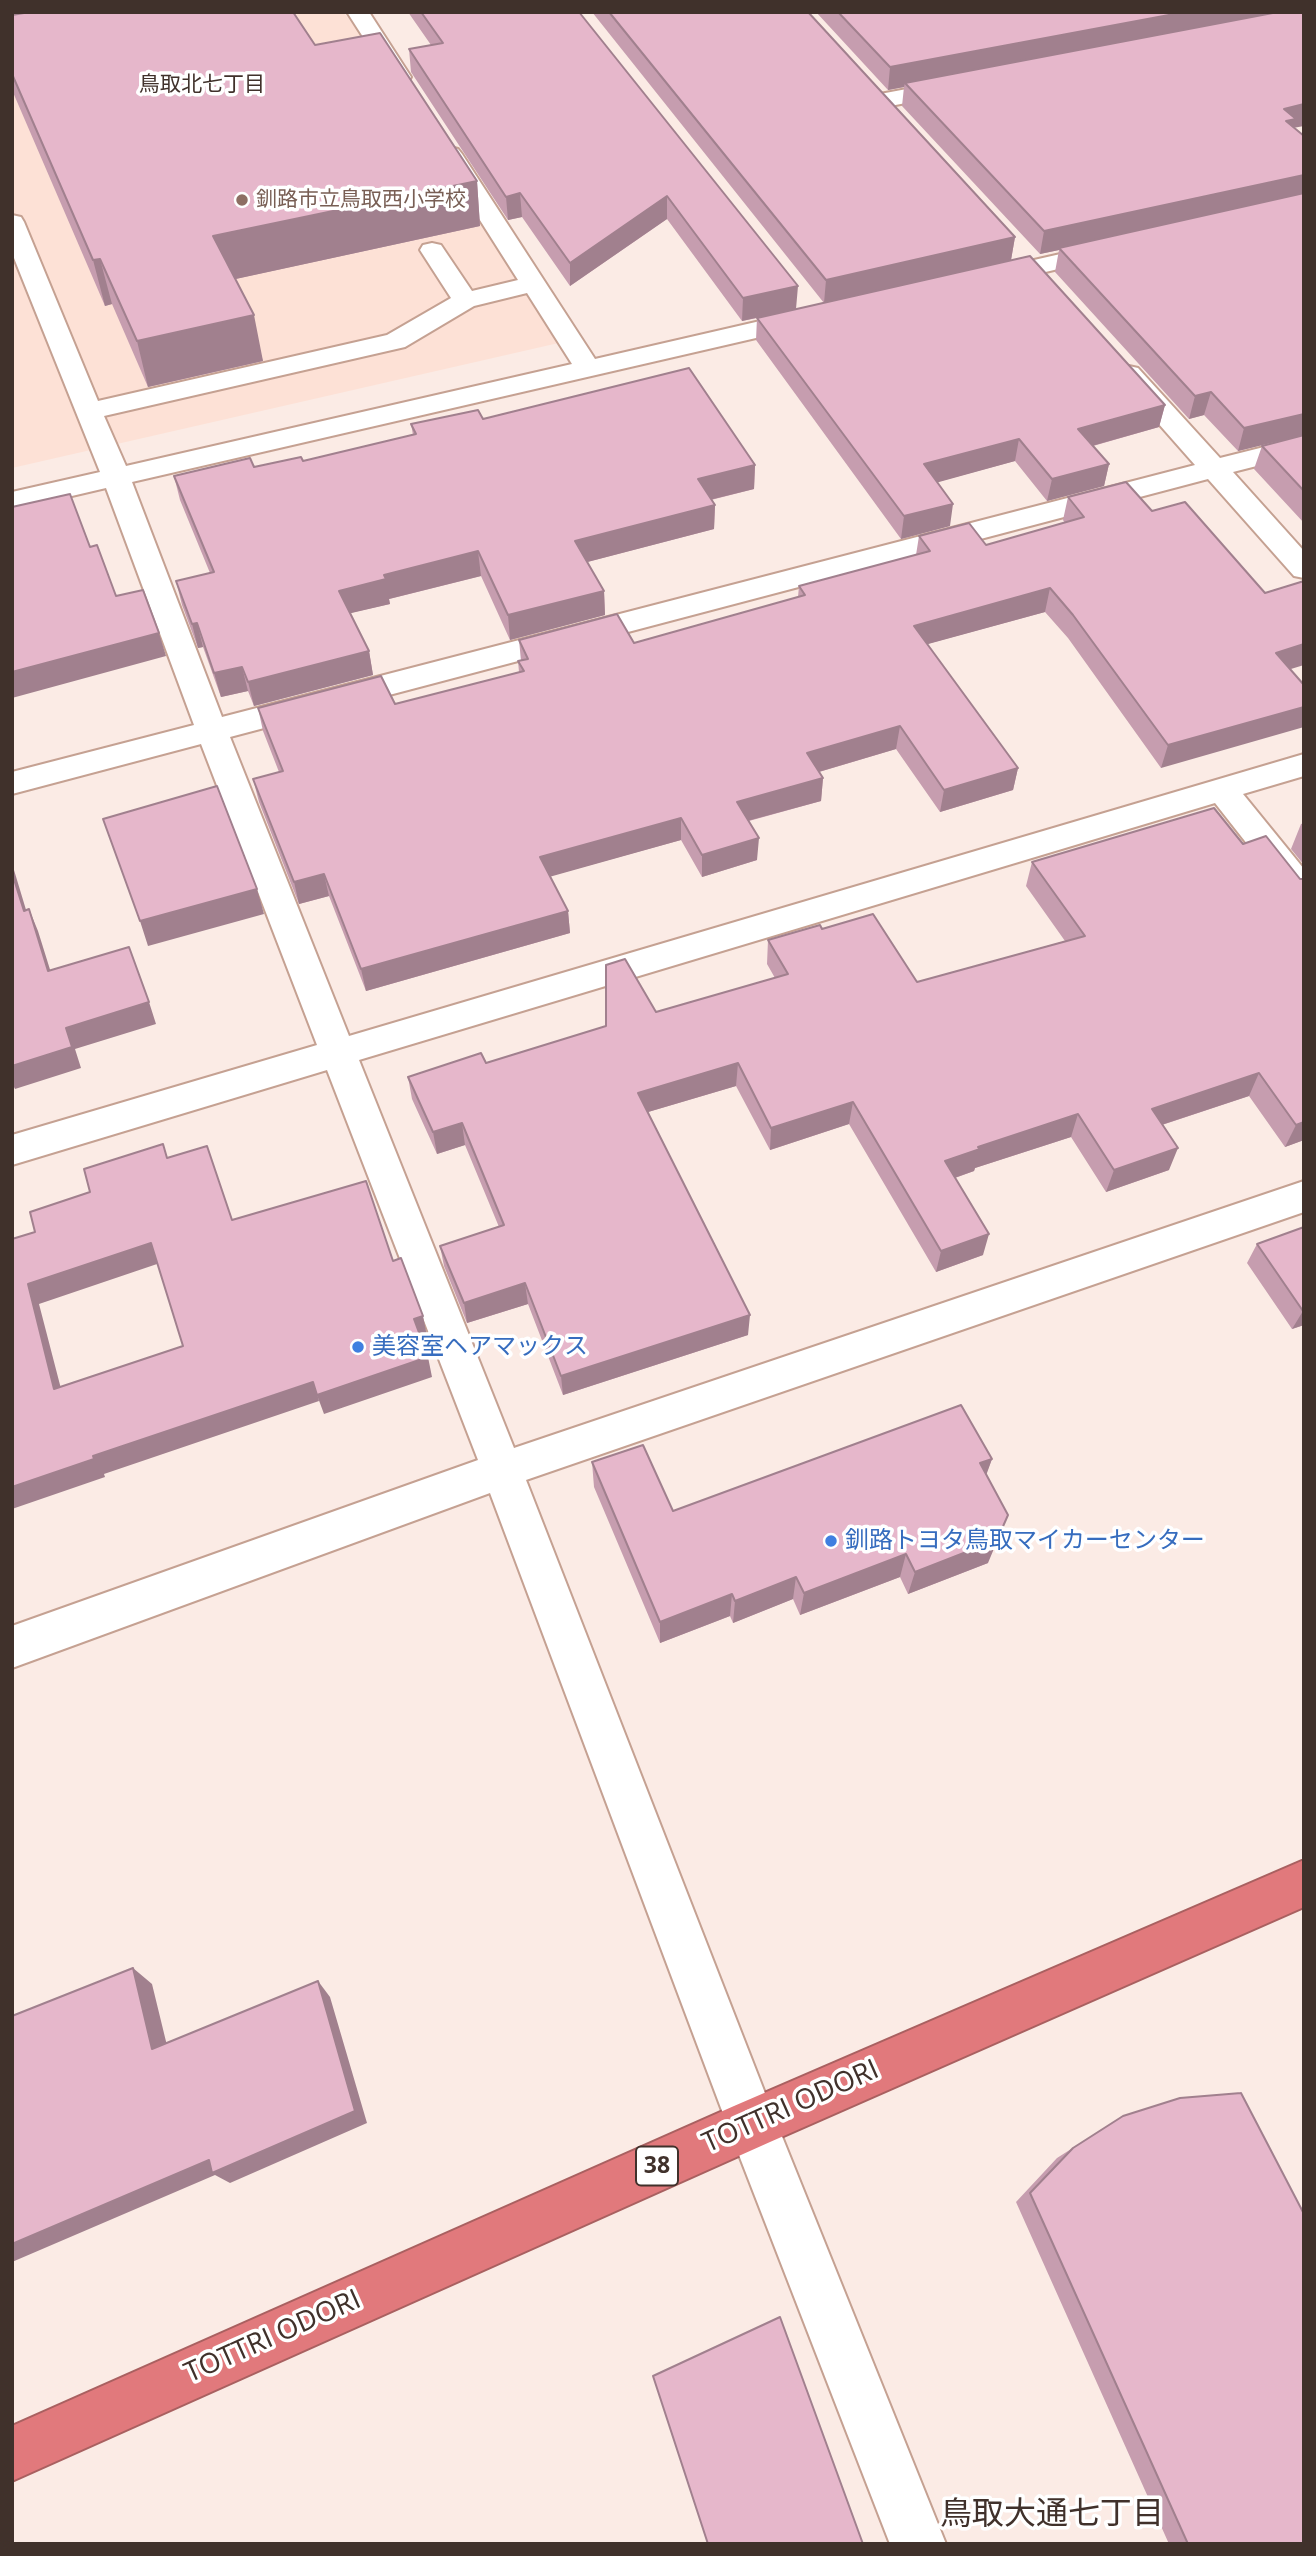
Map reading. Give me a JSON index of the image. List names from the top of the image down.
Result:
{
  "streets": {
    "highway": ["TOTTRI ODORI", "38"]
  },
  "districts": ["鳥取北七丁目", "鳥取大通七丁目"],
  "places": ["釧路市立鳥取西小学校", "美容室ヘアマックス", "釧路トヨタ鳥取マイカーセンター"]
}
